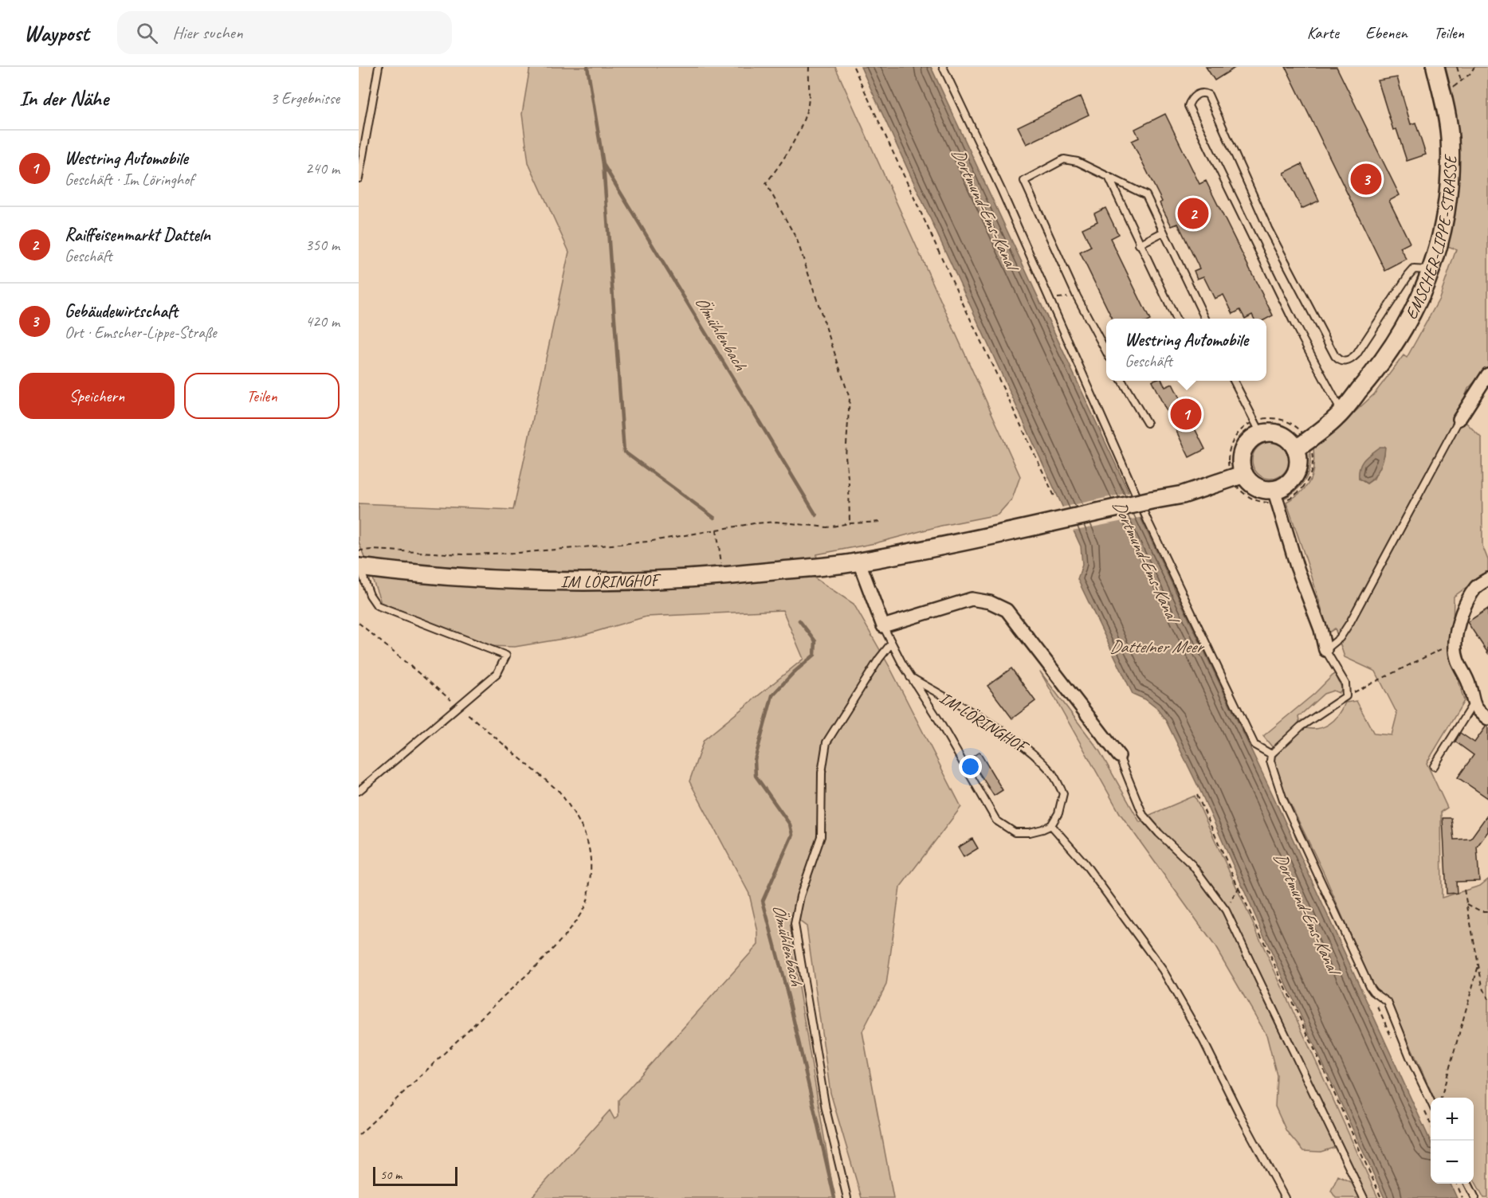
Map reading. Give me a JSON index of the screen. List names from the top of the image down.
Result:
{
  "streets": {
    "street": ["EMSCHER-LIPPE-STRASSE", "IM LÖRINGHOF"]
  },
  "crossings": [
    ["EMSCHER-LIPPE-STRASSE", "IM LÖRINGHOF"]
  ],
  "water": ["Dortmund-Ems-Kanal", "Ölmühlenbach", "Dattelner Meer"],
  "scale_bar": "50 m",
  "page": {
    "header": "Waypost",
    "search": "Hier suchen",
    "nav": ["Karte", "Ebenen", "Teilen"],
    "heading": ["In der Nähe", "3 Ergebnisse"],
    "list": [
      {
        "mark": "1",
        "name": "Westring Automobile",
        "note": "Geschäft · Im Löringhof",
        "value": "240 m"
      },
      {
        "mark": "2",
        "name": "Raiffeisenmarkt Datteln",
        "note": "Geschäft",
        "value": "350 m"
      },
      {
        "mark": "3",
        "name": "Gebäudewirtschaft",
        "note": "Ort · Emscher-Lippe-Straße",
        "value": "420 m"
      }
    ],
    "pins": ["3", "2", "1"],
    "popup": ["Westring Automobile", "Geschäft"],
    "buttons": ["Speichern", "Teilen"],
    "map_buttons": ["+", "−"],
    "scale": "50 m"
  }
}
